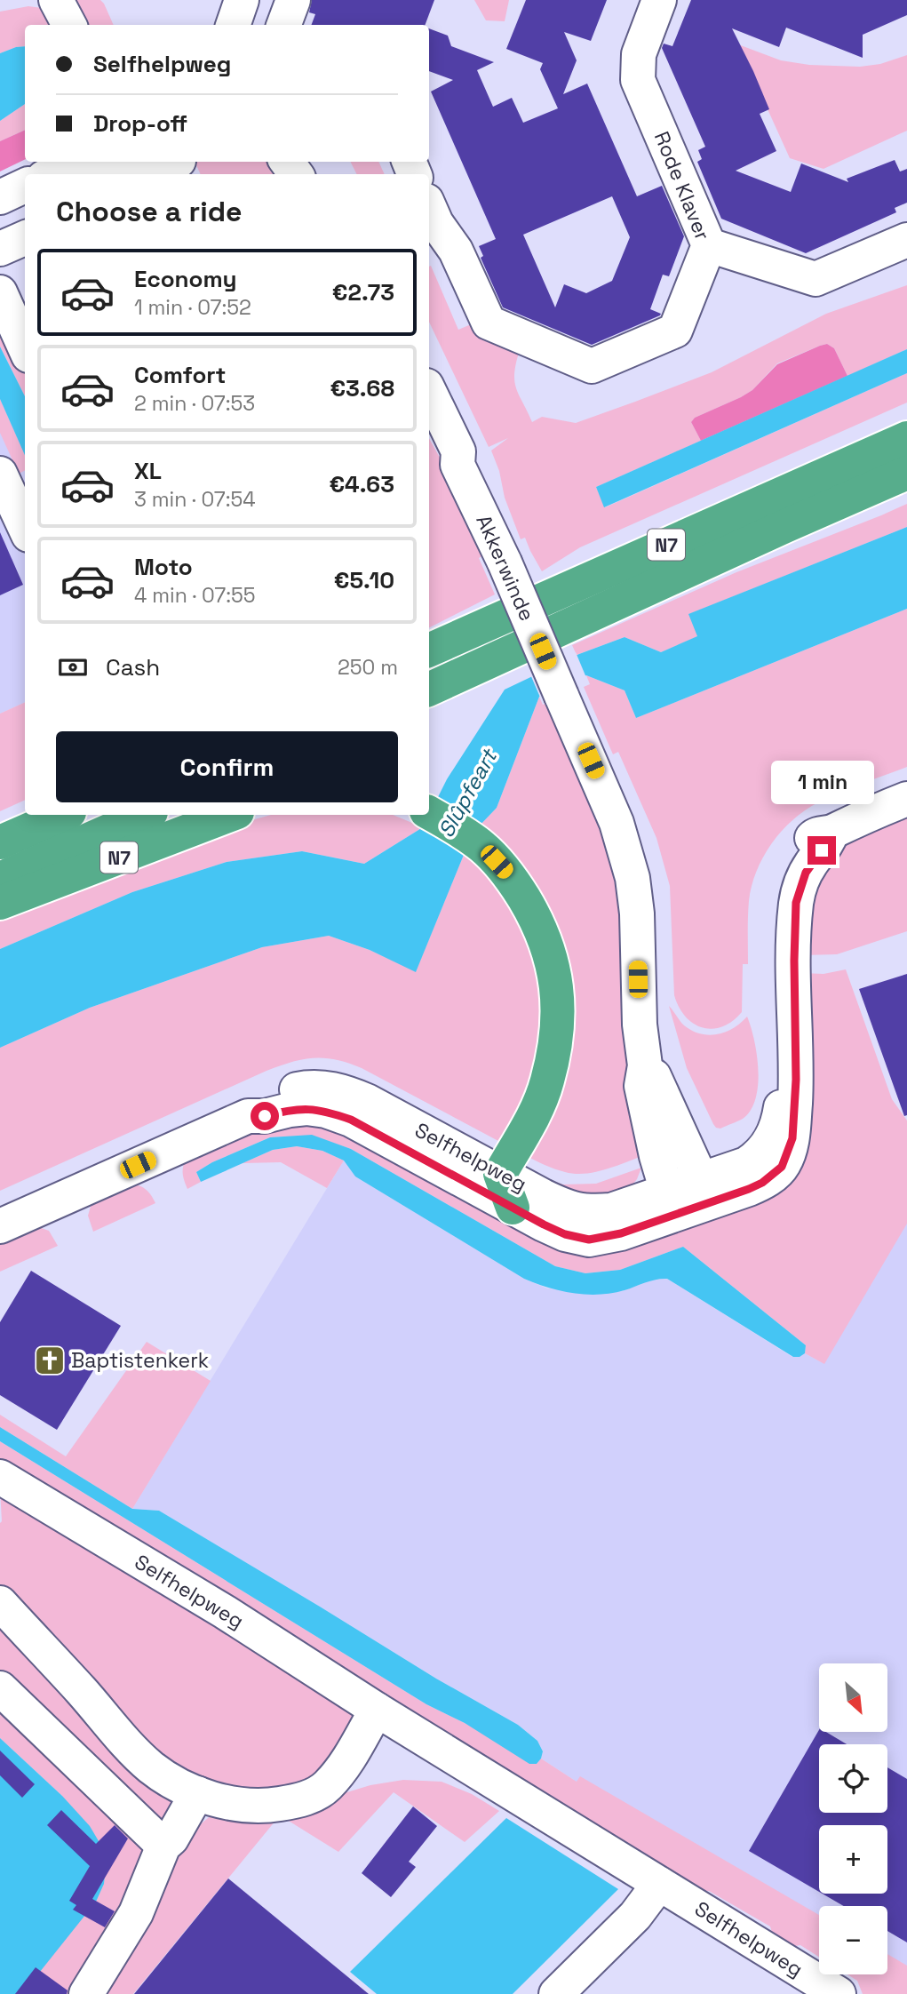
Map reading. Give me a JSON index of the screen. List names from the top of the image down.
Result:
{
  "streets": {
    "highway": ["N7"],
    "street": ["Rode Klaver", "Akkerwinde", "Selfhelpweg"]
  },
  "crossings": [
    ["Akkerwinde", "Selfhelpweg"]
  ],
  "water": ["Slûpfeart"],
  "places": {
    "church": ["Baptistenkerk"]
  },
  "north": "bottom right",
  "page": {
    "banner": ["Selfhelpweg", "Drop-off"],
    "heading": "Choose a ride",
    "list": [
      {
        "name": "Economy",
        "note": "1 min · 07:52",
        "value": "€2.73"
      },
      {
        "name": "Comfort",
        "note": "2 min · 07:53",
        "value": "€3.68"
      },
      {
        "name": "XL",
        "note": "3 min · 07:54",
        "value": "€4.63"
      },
      {
        "name": "Moto",
        "note": "4 min · 07:55",
        "value": "€5.10"
      }
    ],
    "pay": ["Cash", "250 m"],
    "buttons": "Confirm",
    "bubble": "1 min",
    "map_buttons": ["+", "−"]
  }
}
